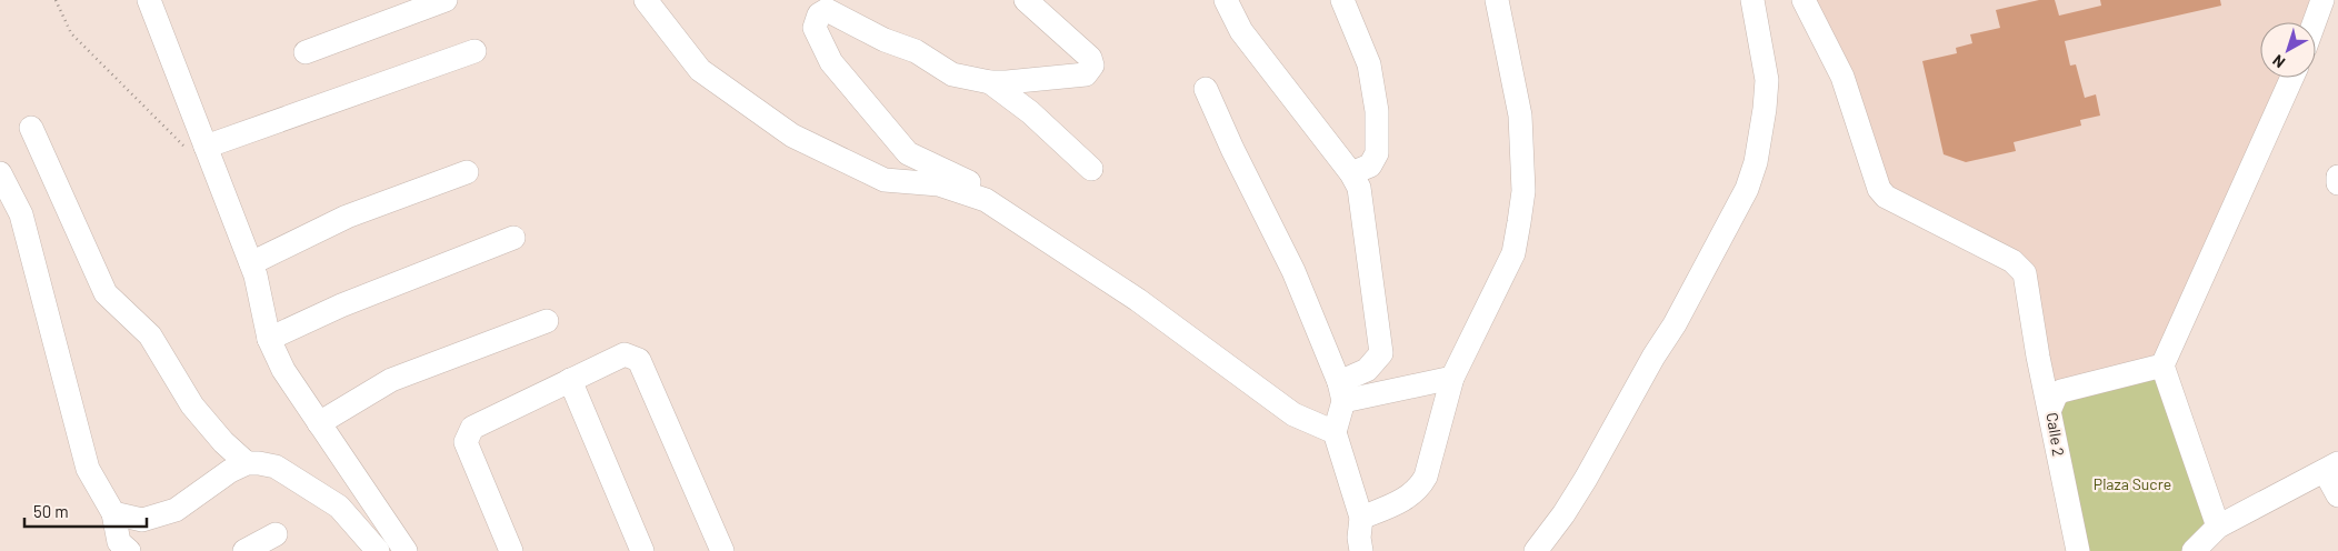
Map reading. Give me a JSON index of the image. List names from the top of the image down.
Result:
{
  "streets": {
    "street": ["Calle 2"]
  },
  "parks": ["Plaza Sucre"],
  "scale_bar": "50 m",
  "north": "bottom left"
}
